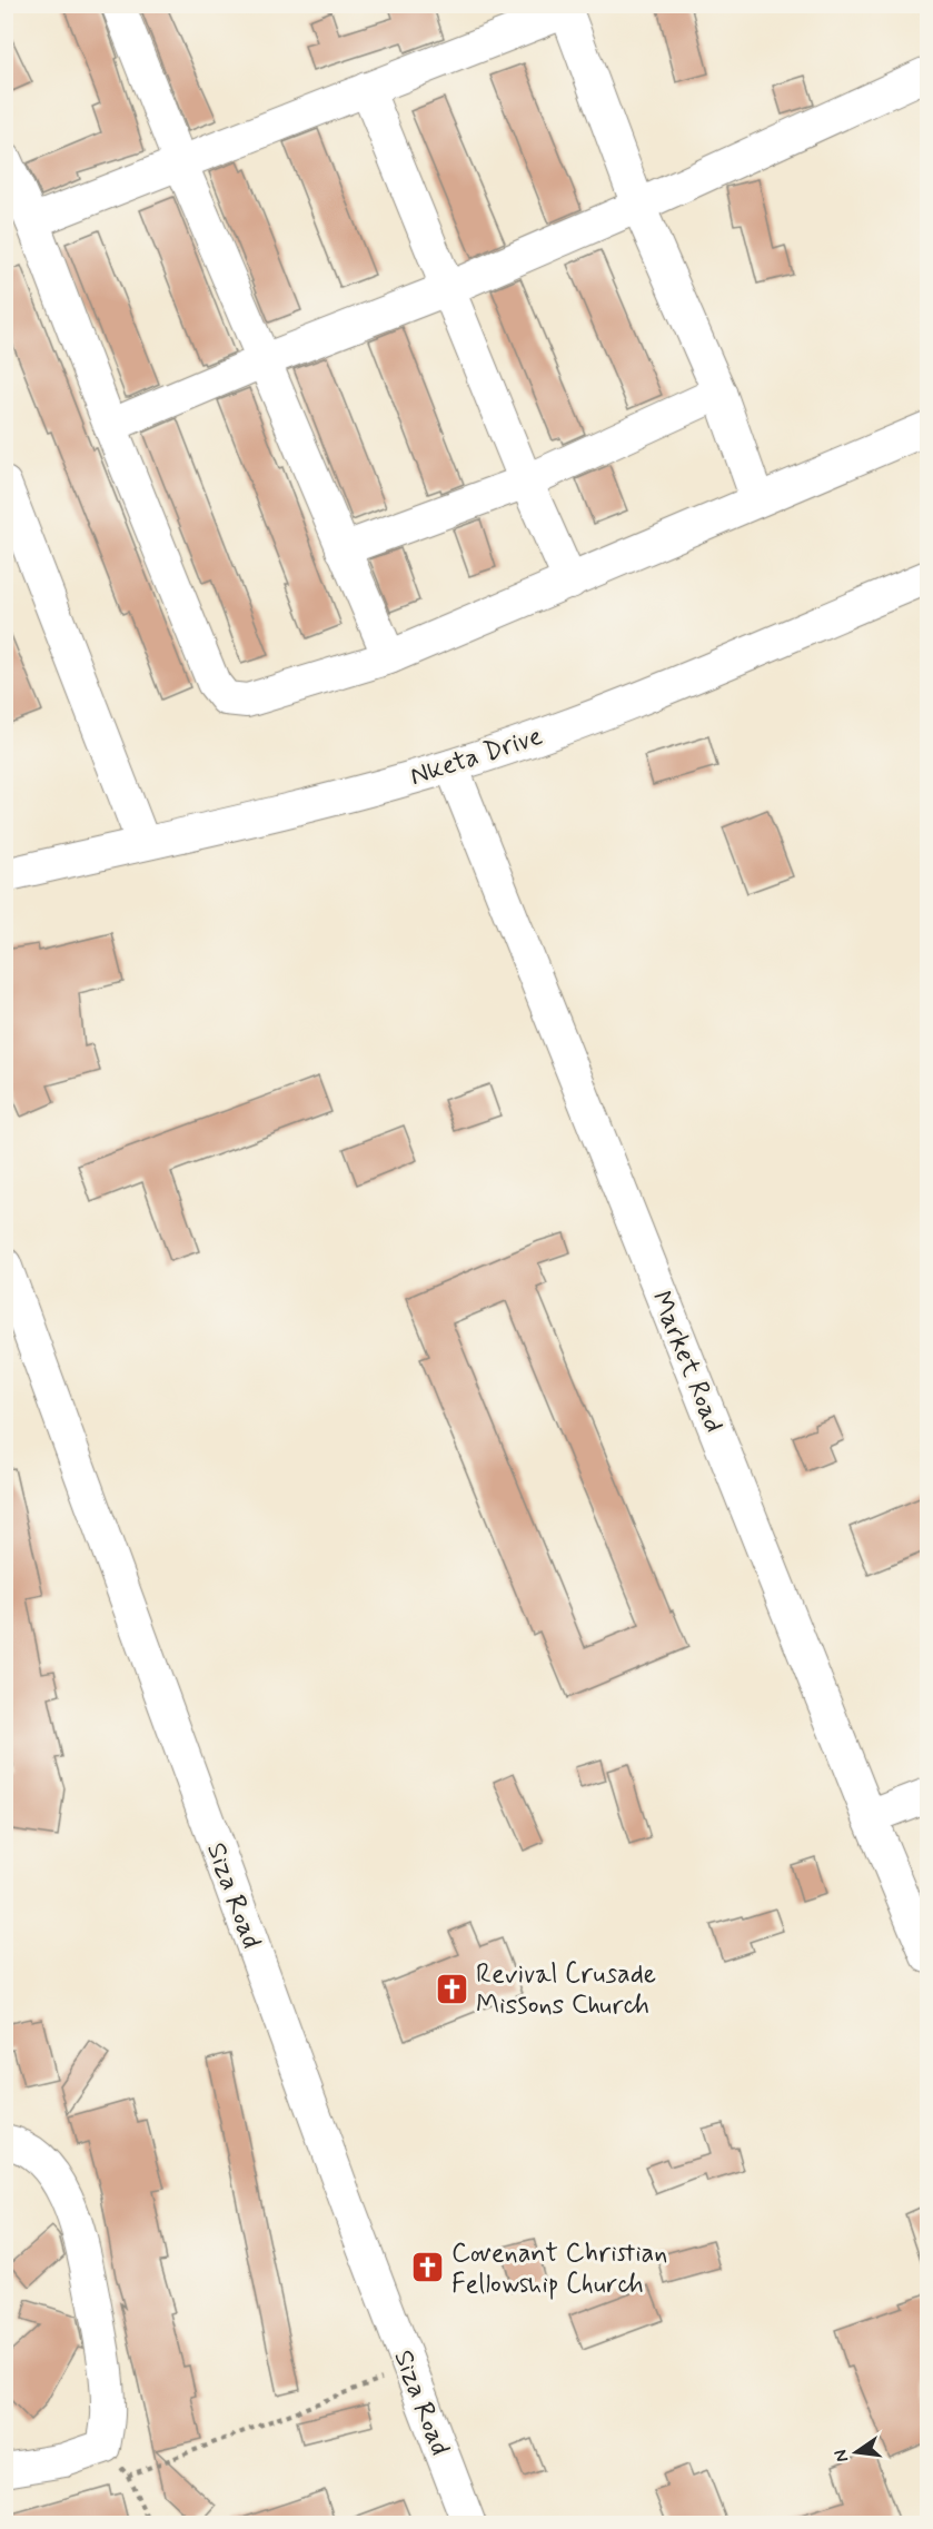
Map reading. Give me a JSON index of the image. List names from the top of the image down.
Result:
{
  "streets": {
    "street": ["Nketa Drive", "Market Road", "Siza Road"]
  },
  "crossings": [
    ["Nketa Drive", "Market Road"]
  ],
  "places": {
    "church": ["Revival Crusade Missons Church", "Covenant Christian Fellowship Church"]
  },
  "north": "left"
}
